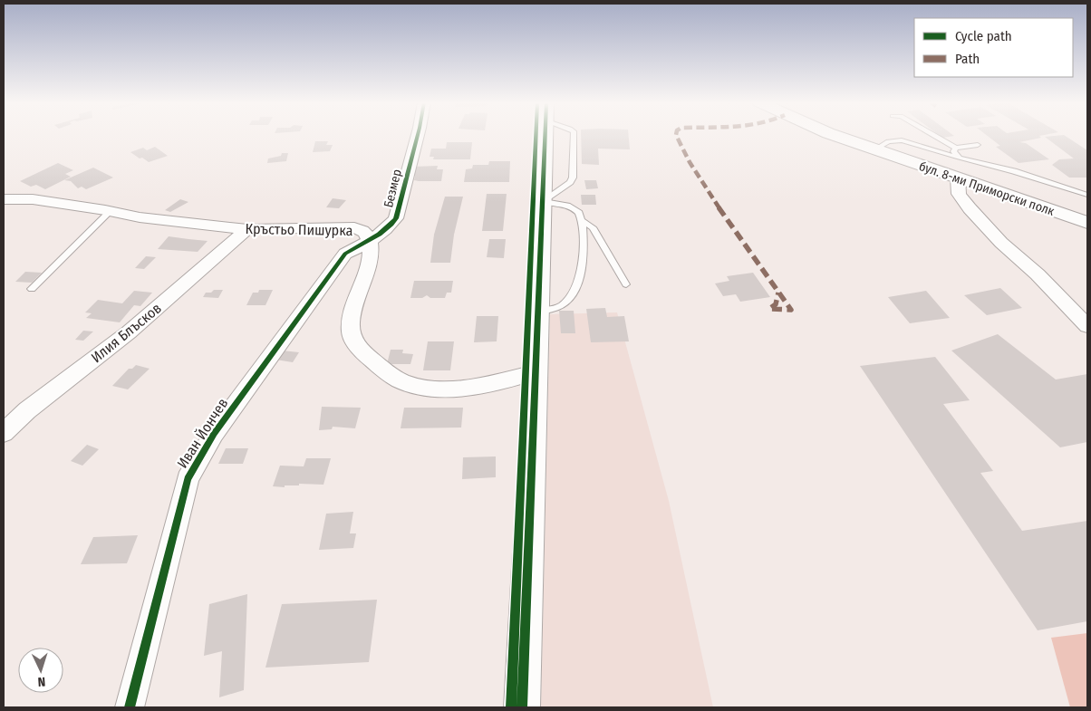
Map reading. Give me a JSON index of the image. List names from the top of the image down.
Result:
{
  "streets": {
    "street": [
      "Безмер",
      "бул. 8-ми Приморски полк",
      "Кръстьо Пишурка",
      "Илия Блъсков",
      "Иван Йончев"
    ]
  },
  "crossings": [
    ["Безмер", "Кръстьо Пишурка"],
    ["Безмер", "Иван Йончев"],
    ["Кръстьо Пишурка", "Илия Блъсков"],
    ["Кръстьо Пишурка", "Иван Йончев"]
  ],
  "legend": ["Cycle path", "Path"],
  "north": "bottom"
}
